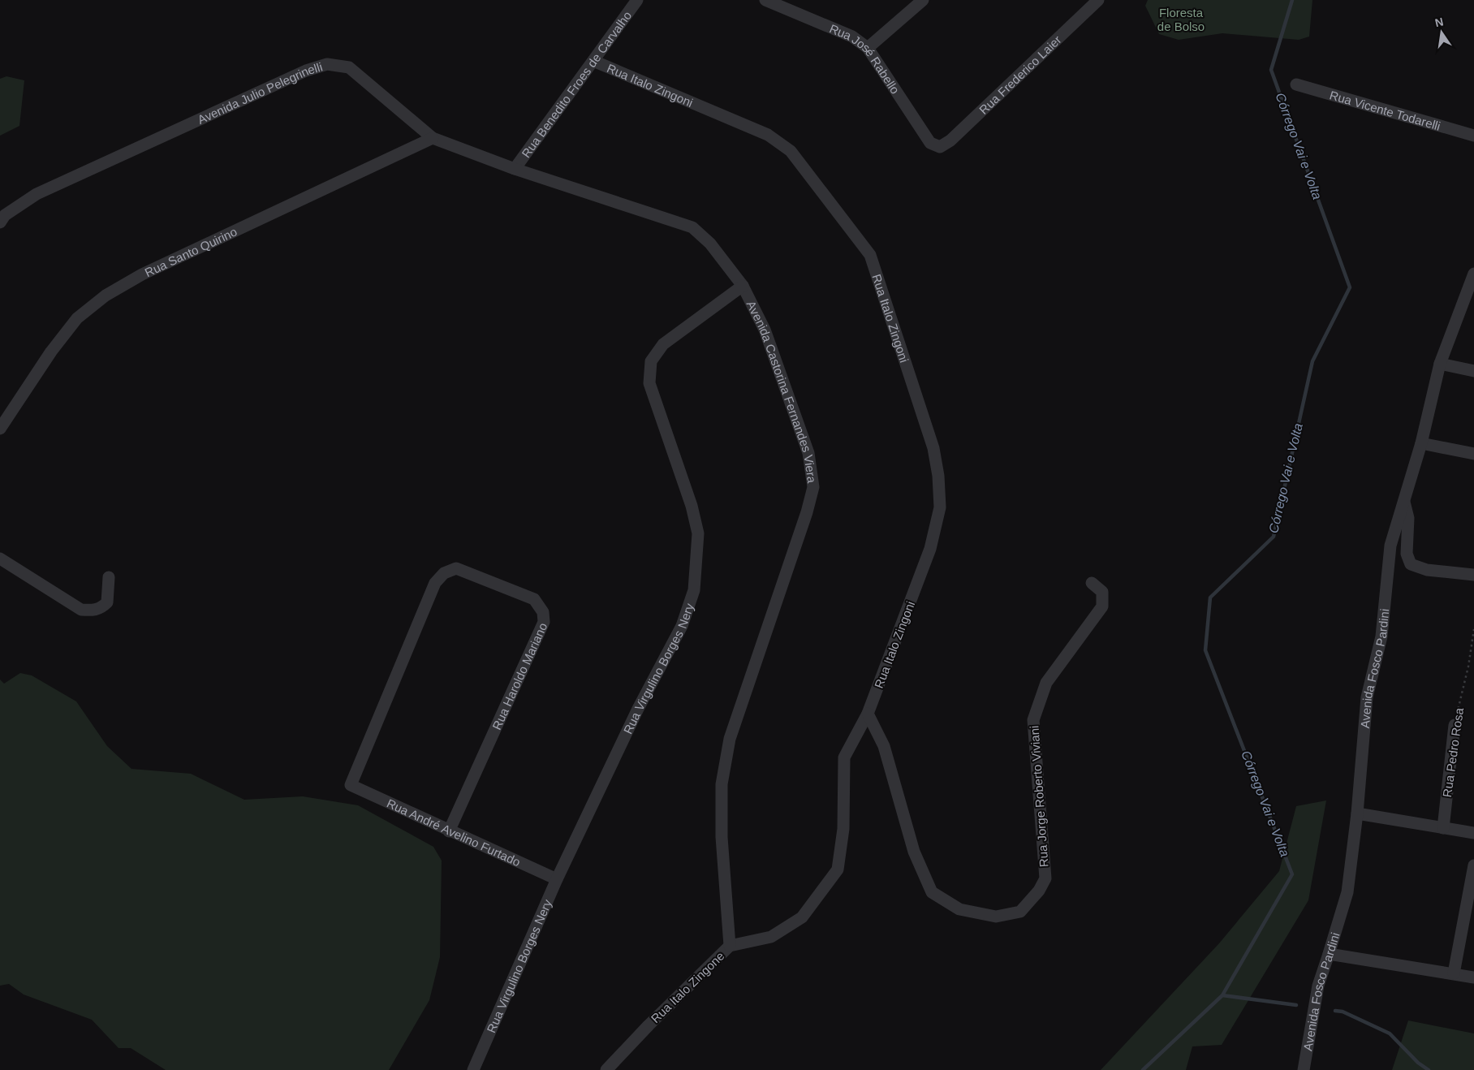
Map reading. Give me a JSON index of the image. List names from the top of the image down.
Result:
{
  "streets": {
    "street": [
      "Rua José Rabello",
      "Rua Frederico Laier",
      "Rua Benedito Froes de Carvalho",
      "Rua Italo Zingoni",
      "Avenida Julio Pelegrinelli",
      "Rua Vicente Todarelli",
      "Rua Santo Quirino",
      "Avenida Castorina Fernandes Viera",
      "Rua Virgulino Borges Nery",
      "Avenida Fosco Pardini",
      "Rua Haroldo Mariano",
      "Rua Pedro Rosa",
      "Rua Jorge Roberto Viviani",
      "Rua André Avelino Furtado",
      "Rua Italo Zingone"
    ]
  },
  "crossings": [
    ["Rua José Rabello", "Rua Frederico Laier"],
    ["Rua Benedito Froes de Carvalho", "Rua Italo Zingoni"],
    ["Rua Benedito Froes de Carvalho", "Avenida Julio Pelegrinelli"],
    ["Rua Benedito Froes de Carvalho", "Avenida Castorina Fernandes Viera"],
    ["Rua Italo Zingoni", "Rua Jorge Roberto Viviani"],
    ["Rua Italo Zingoni", "Rua Italo Zingone"],
    ["Avenida Julio Pelegrinelli", "Rua Santo Quirino"],
    ["Avenida Julio Pelegrinelli", "Avenida Castorina Fernandes Viera"],
    ["Avenida Castorina Fernandes Viera", "Rua Virgulino Borges Nery"],
    ["Avenida Castorina Fernandes Viera", "Rua Italo Zingone"],
    ["Rua Virgulino Borges Nery", "Rua André Avelino Furtado"],
    ["Rua Haroldo Mariano", "Rua André Avelino Furtado"],
    ["Rua Jorge Roberto Viviani", "Rua Italo Zingone"]
  ],
  "water": ["Córrego Vai e Volta"],
  "parks": ["Floresta de Bolso"],
  "north": "top"
}
